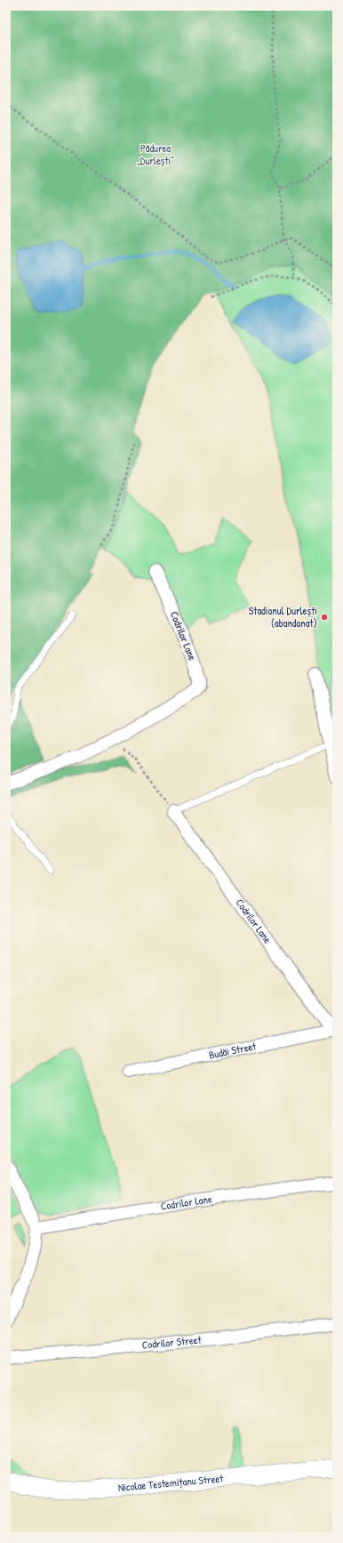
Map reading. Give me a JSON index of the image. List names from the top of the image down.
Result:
{
  "streets": {
    "street": [
      "Codrilor Lane",
      "Budăi Street",
      "Codrilor Street",
      "Nicolae Testemițanu Street"
    ]
  },
  "crossings": [
    ["Codrilor Lane", "Budăi Street"]
  ],
  "parks": ["Pădurea „Durlești”"],
  "places": ["Stadionul Durlești (abandonat)"]
}
